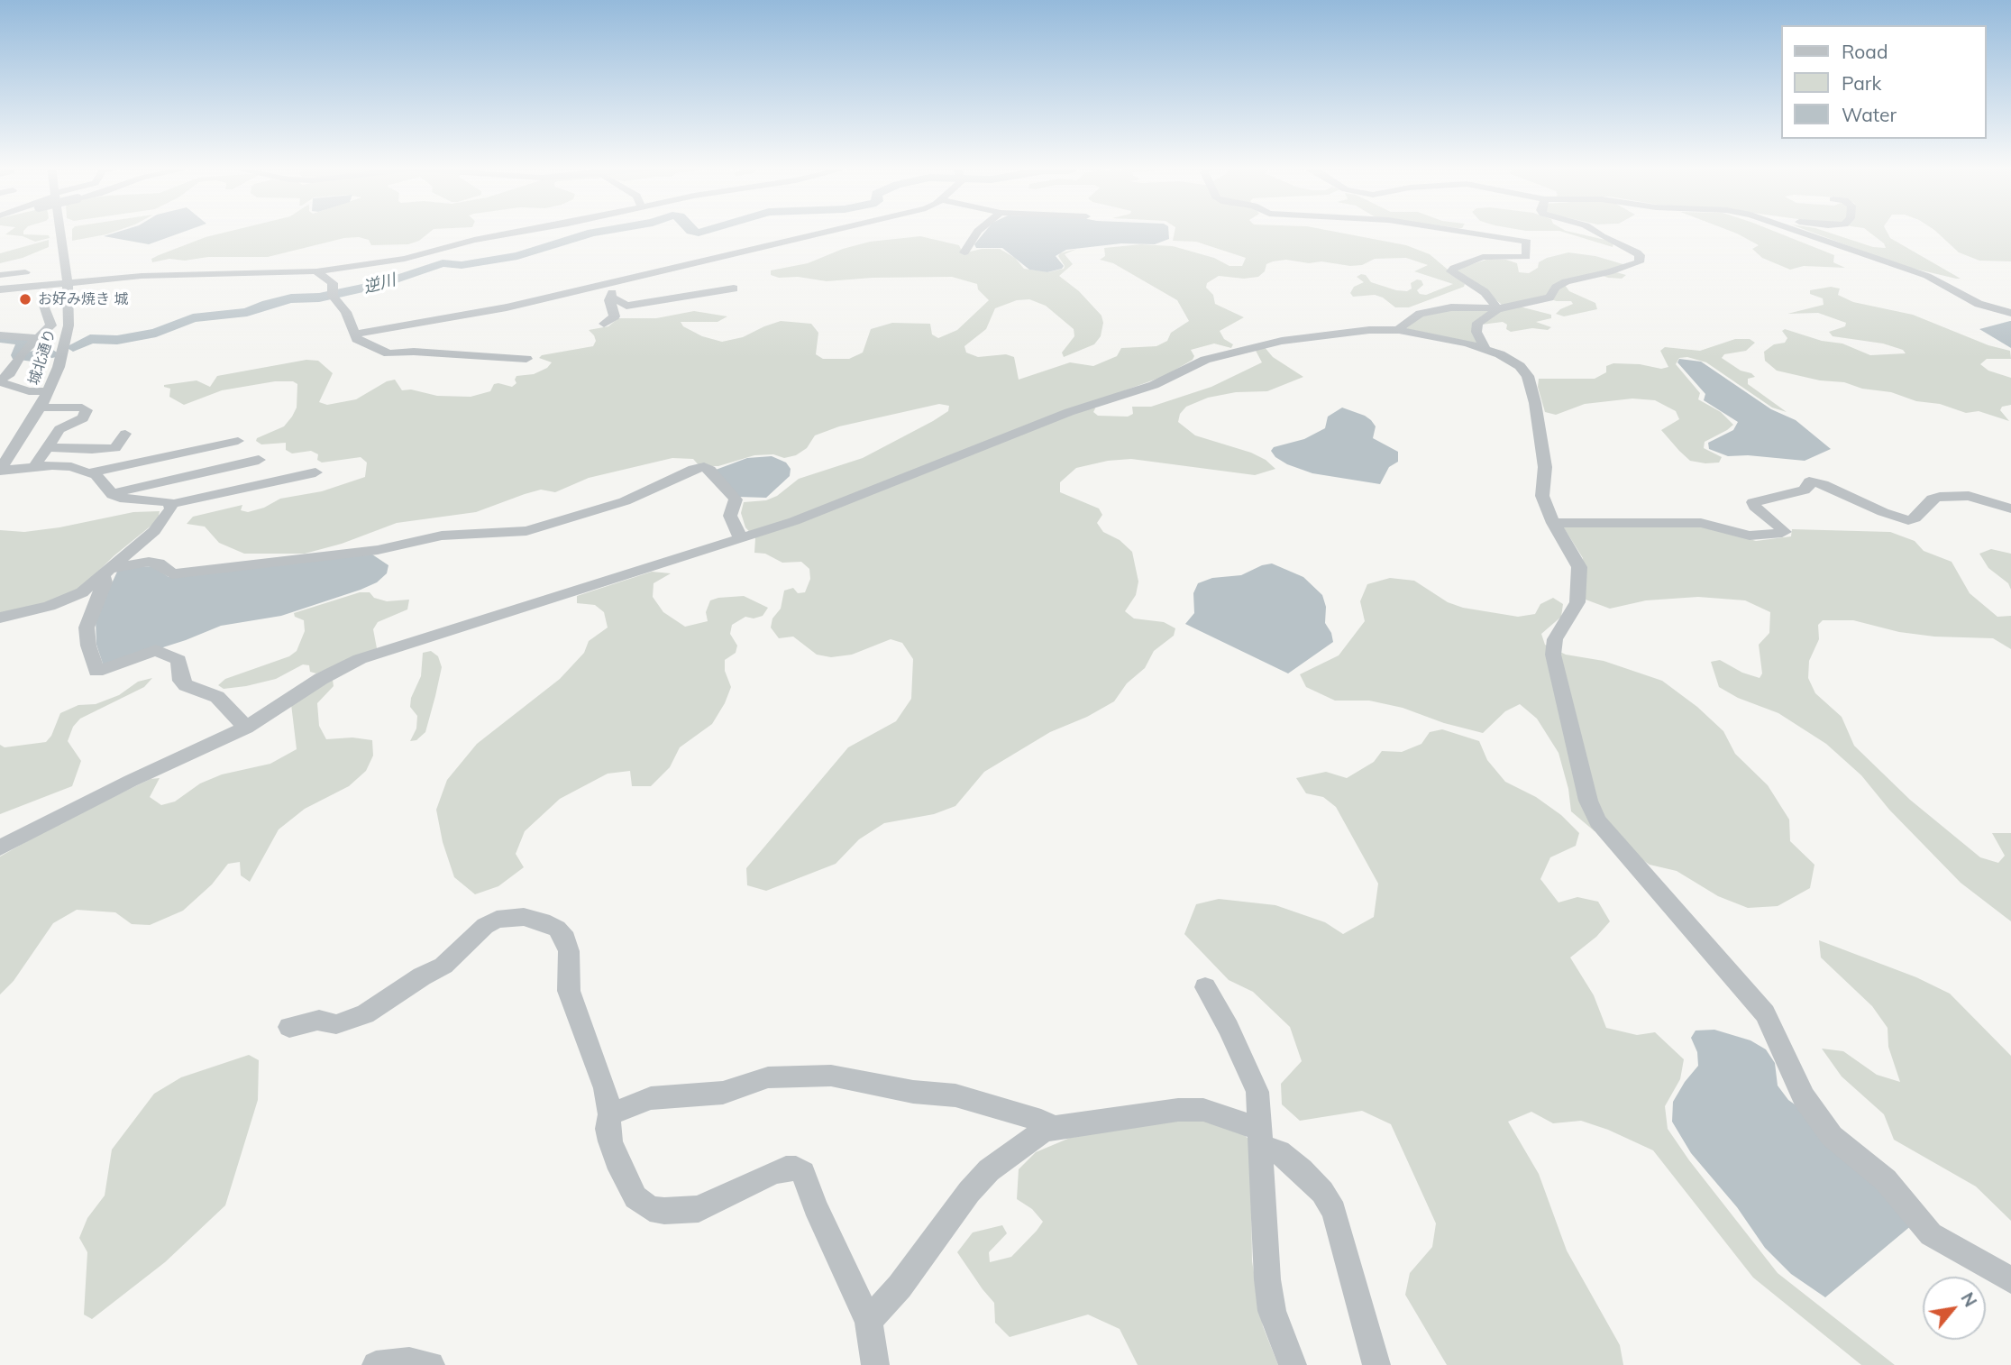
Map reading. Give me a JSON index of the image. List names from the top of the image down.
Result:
{
  "streets": {
    "street": ["城北通り"]
  },
  "water": ["逆川"],
  "places": ["お好み焼き 城"],
  "legend": ["Road", "Park", "Water"],
  "north": "top right"
}
